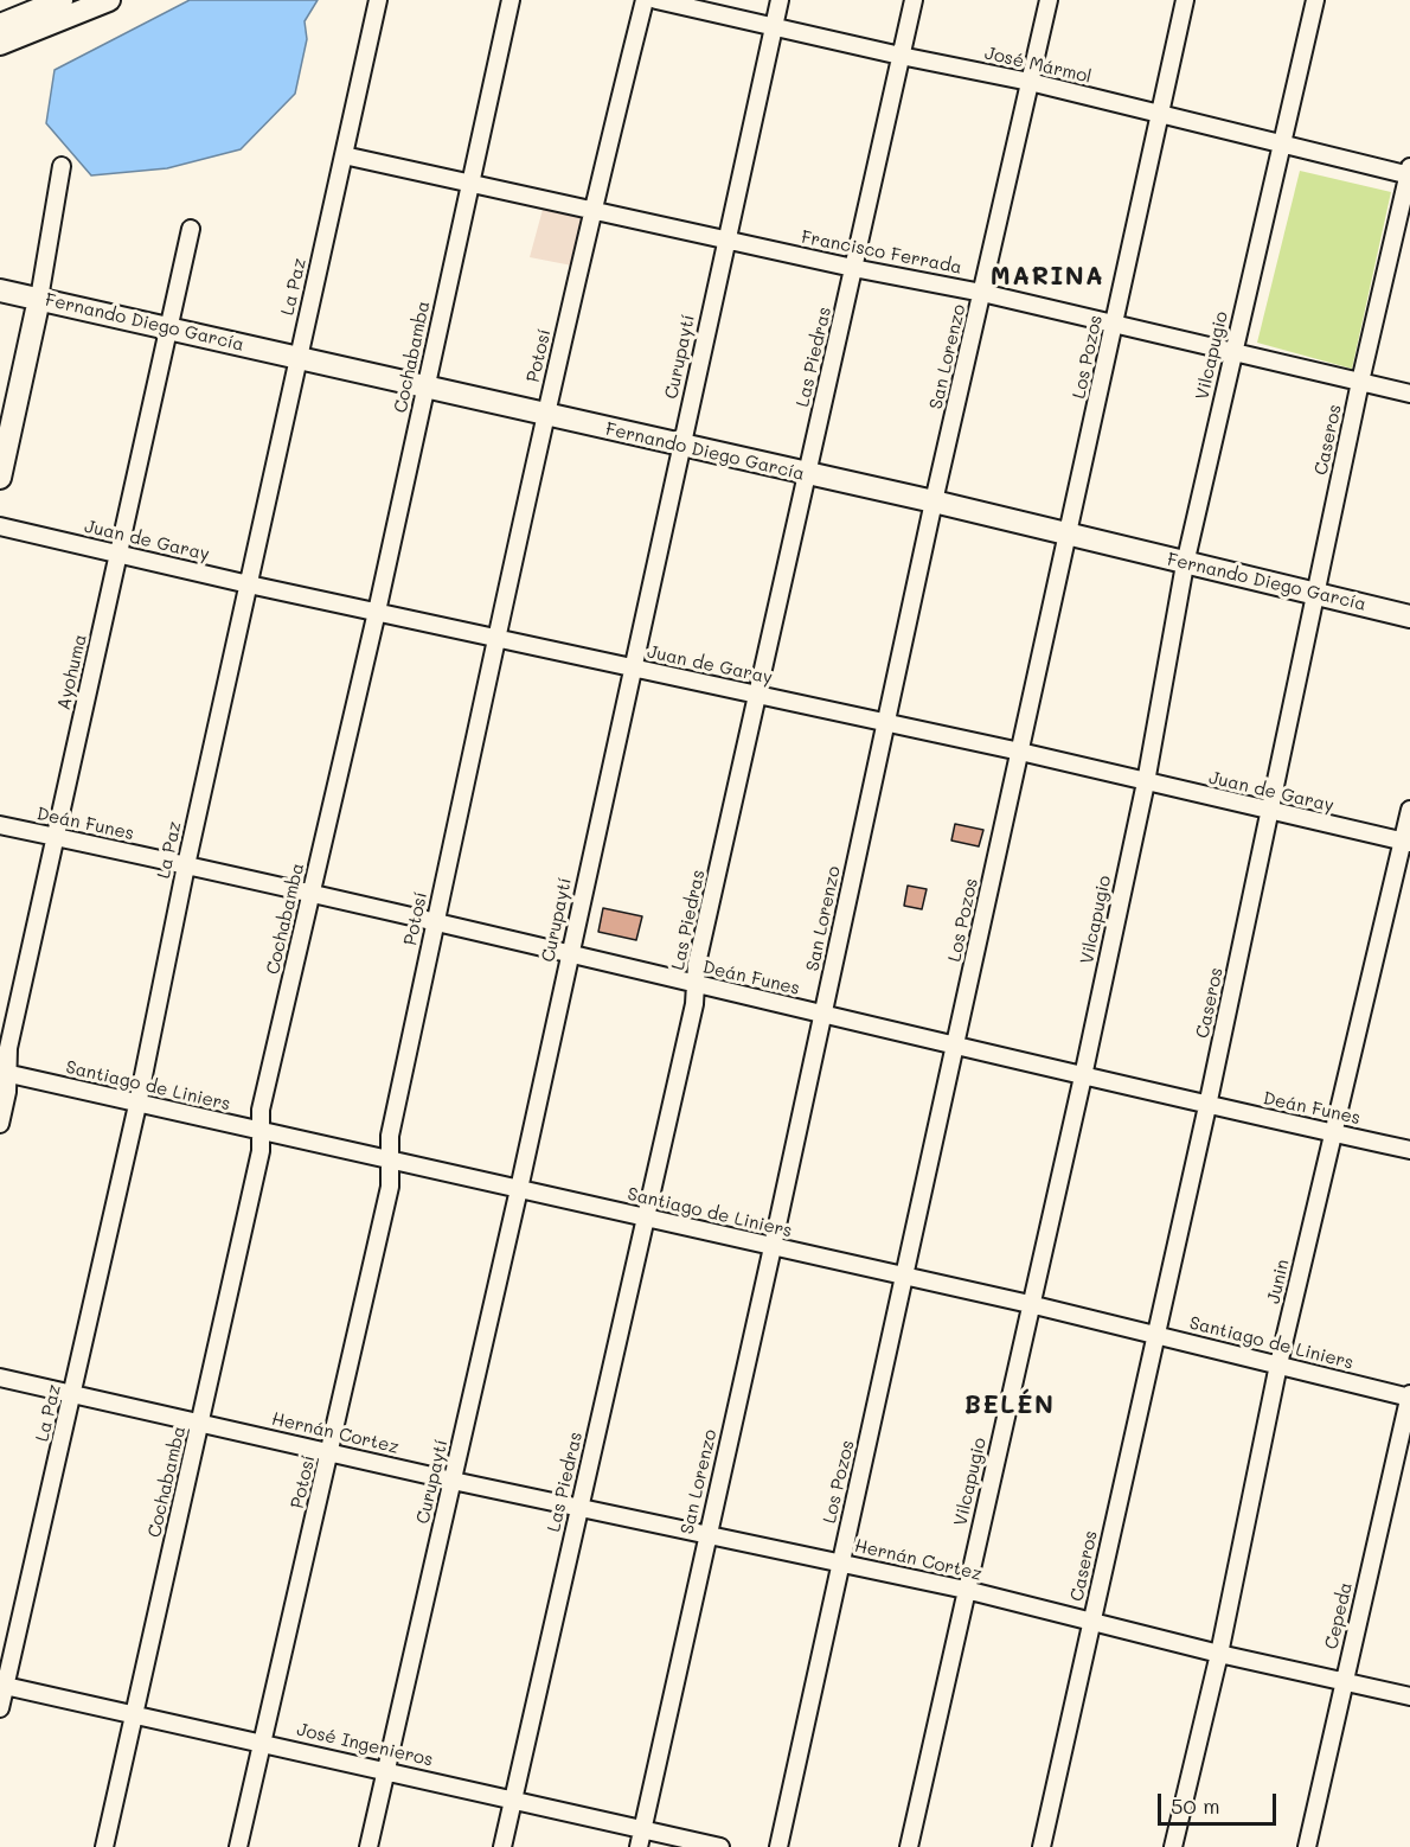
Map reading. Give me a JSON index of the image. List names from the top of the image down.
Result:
{
  "streets": {
    "main road": ["Fernando Diego García"],
    "street": [
      "José Mármol",
      "Francisco Ferrada",
      "La Paz",
      "Potosí",
      "Vilcapugio",
      "Cochabamba",
      "Curupaytí",
      "Las Piedras",
      "San Lorenzo",
      "Los Pozos",
      "Caseros",
      "Juan de Garay",
      "Ayohuma",
      "Deán Funes",
      "Santiago de Liniers",
      "Junin",
      "Hernán Cortez",
      "Cepeda",
      "José Ingenieros"
    ]
  },
  "crossings": [
    ["José Mármol", "Vilcapugio"],
    ["José Mármol", "Curupaytí"],
    ["José Mármol", "Las Piedras"],
    ["José Mármol", "San Lorenzo"],
    ["José Mármol", "Los Pozos"],
    ["José Mármol", "Caseros"],
    ["Francisco Ferrada", "La Paz"],
    ["Francisco Ferrada", "Potosí"],
    ["Francisco Ferrada", "Vilcapugio"],
    ["Francisco Ferrada", "Cochabamba"],
    ["Francisco Ferrada", "Curupaytí"],
    ["Francisco Ferrada", "Las Piedras"],
    ["Francisco Ferrada", "San Lorenzo"],
    ["Francisco Ferrada", "Los Pozos"],
    ["Francisco Ferrada", "Caseros"],
    ["La Paz", "Fernando Diego García"],
    ["La Paz", "Juan de Garay"],
    ["La Paz", "Deán Funes"],
    ["La Paz", "Santiago de Liniers"],
    ["La Paz", "Hernán Cortez"],
    ["La Paz", "José Ingenieros"],
    ["Fernando Diego García", "Potosí"],
    ["Fernando Diego García", "Vilcapugio"],
    ["Fernando Diego García", "Cochabamba"],
    ["Fernando Diego García", "Curupaytí"],
    ["Fernando Diego García", "Las Piedras"],
    ["Fernando Diego García", "San Lorenzo"],
    ["Fernando Diego García", "Los Pozos"],
    ["Fernando Diego García", "Caseros"],
    ["Fernando Diego García", "Ayohuma"],
    ["Potosí", "Juan de Garay"],
    ["Potosí", "Deán Funes"],
    ["Potosí", "Santiago de Liniers"],
    ["Potosí", "Hernán Cortez"],
    ["Potosí", "José Ingenieros"],
    ["Vilcapugio", "Juan de Garay"],
    ["Vilcapugio", "Deán Funes"],
    ["Vilcapugio", "Santiago de Liniers"],
    ["Vilcapugio", "Hernán Cortez"],
    ["Cochabamba", "Juan de Garay"],
    ["Cochabamba", "Deán Funes"],
    ["Cochabamba", "Santiago de Liniers"],
    ["Cochabamba", "Hernán Cortez"],
    ["Cochabamba", "José Ingenieros"],
    ["Curupaytí", "Juan de Garay"],
    ["Curupaytí", "Deán Funes"],
    ["Curupaytí", "Santiago de Liniers"],
    ["Curupaytí", "Hernán Cortez"],
    ["Curupaytí", "José Ingenieros"],
    ["Las Piedras", "Juan de Garay"],
    ["Las Piedras", "Deán Funes"],
    ["Las Piedras", "Santiago de Liniers"],
    ["Las Piedras", "Hernán Cortez"],
    ["Las Piedras", "José Ingenieros"],
    ["San Lorenzo", "Juan de Garay"],
    ["San Lorenzo", "Deán Funes"],
    ["San Lorenzo", "Santiago de Liniers"],
    ["San Lorenzo", "Hernán Cortez"],
    ["San Lorenzo", "José Ingenieros"],
    ["Los Pozos", "Juan de Garay"],
    ["Los Pozos", "Deán Funes"],
    ["Los Pozos", "Santiago de Liniers"],
    ["Los Pozos", "Hernán Cortez"],
    ["Caseros", "Juan de Garay"],
    ["Caseros", "Deán Funes"],
    ["Caseros", "Santiago de Liniers"],
    ["Caseros", "Hernán Cortez"],
    ["Juan de Garay", "Ayohuma"],
    ["Juan de Garay", "Junin"],
    ["Ayohuma", "Deán Funes"],
    ["Ayohuma", "Santiago de Liniers"],
    ["Deán Funes", "Junin"],
    ["Santiago de Liniers", "Junin"],
    ["Santiago de Liniers", "Cepeda"],
    ["Junin", "Hernán Cortez"],
    ["Hernán Cortez", "Cepeda"]
  ],
  "districts": ["MARINA", "BELÉN"],
  "scale_bar": "50 m"
}
